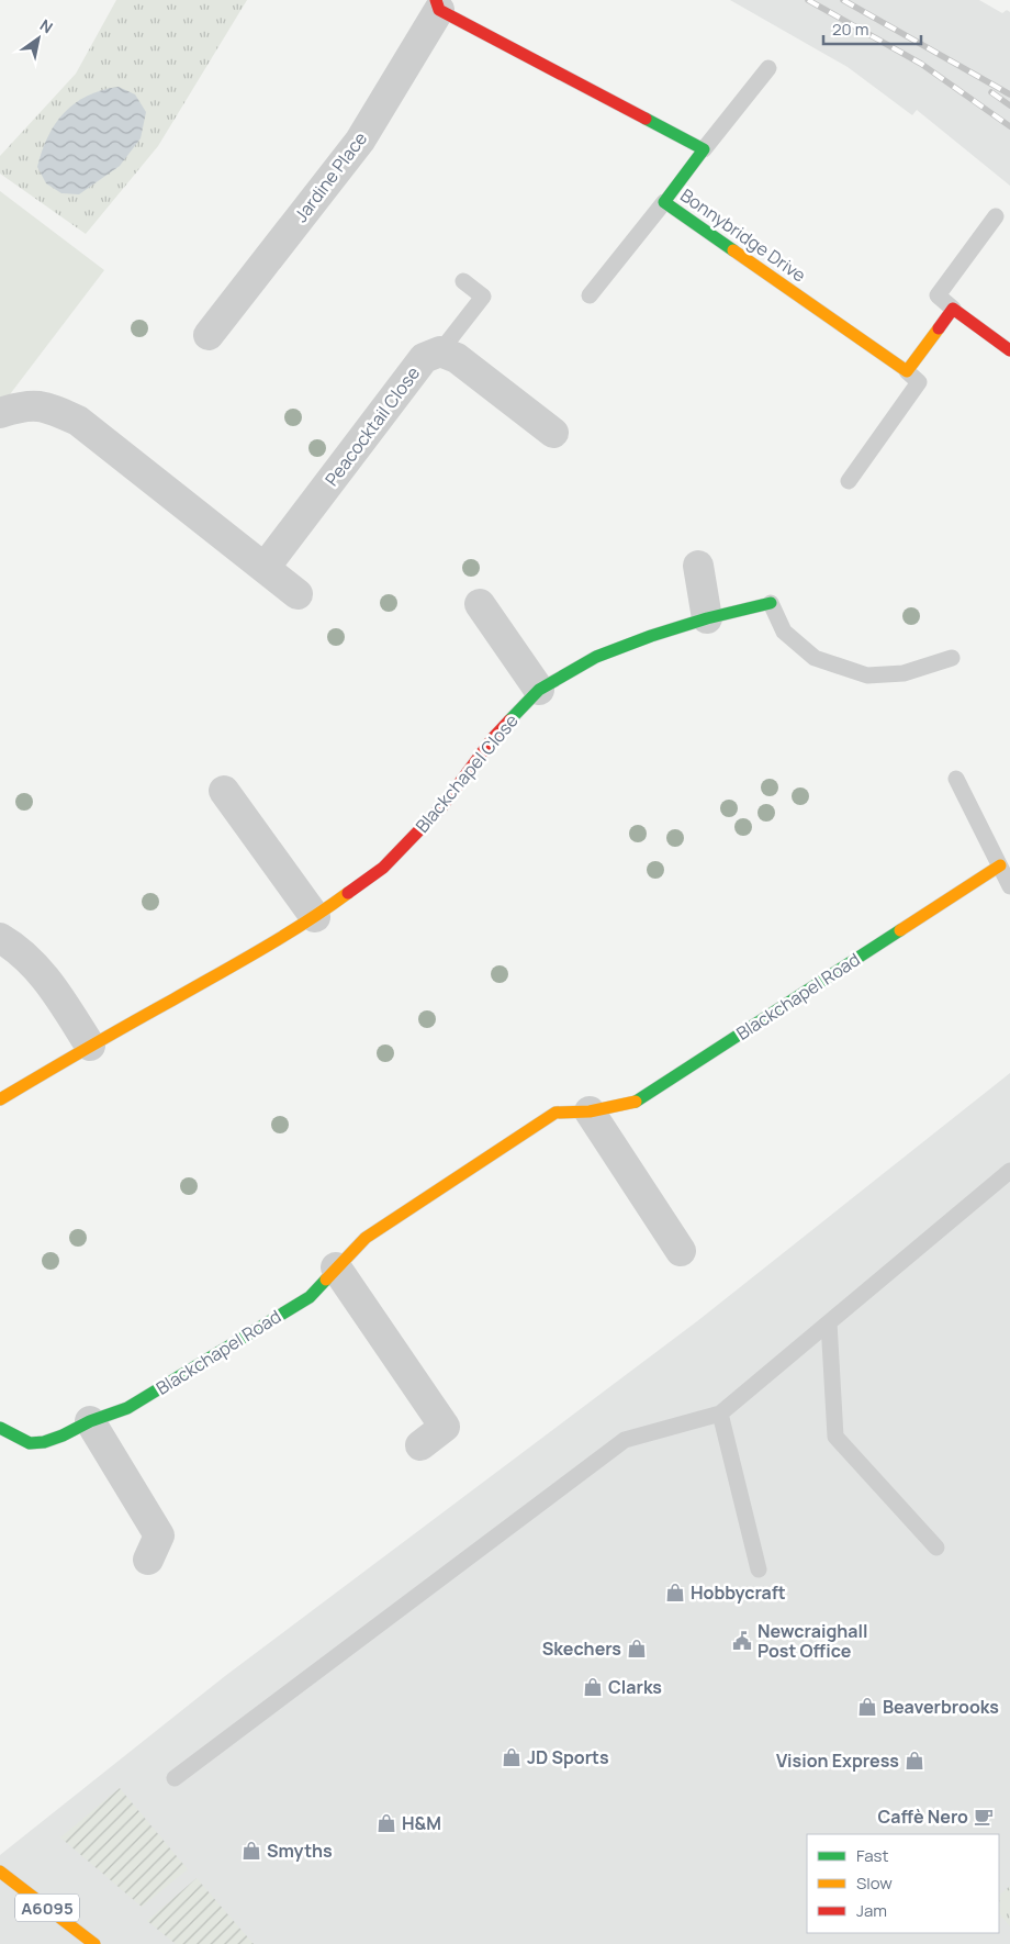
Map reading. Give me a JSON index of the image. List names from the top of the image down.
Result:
{
  "streets": {
    "street": [
      "Jardine Place",
      "Bonnybridge Drive",
      "Peacocktail Close",
      "Blackchapel Close",
      "Blackchapel Road",
      "A6095"
    ]
  },
  "places": {
    "shop": [
      "Hobbycraft",
      "Skechers",
      "Clarks",
      "Beaverbrooks",
      "JD Sports",
      "Vision Express",
      "H&M",
      "Smyths"
    ],
    "public building": ["Newcraighall Post Office"],
    "cafe": ["Caffè Nero"]
  },
  "legend": ["Fast", "Slow", "Jam"],
  "scale_bar": "20 m",
  "north": "top right"
}
